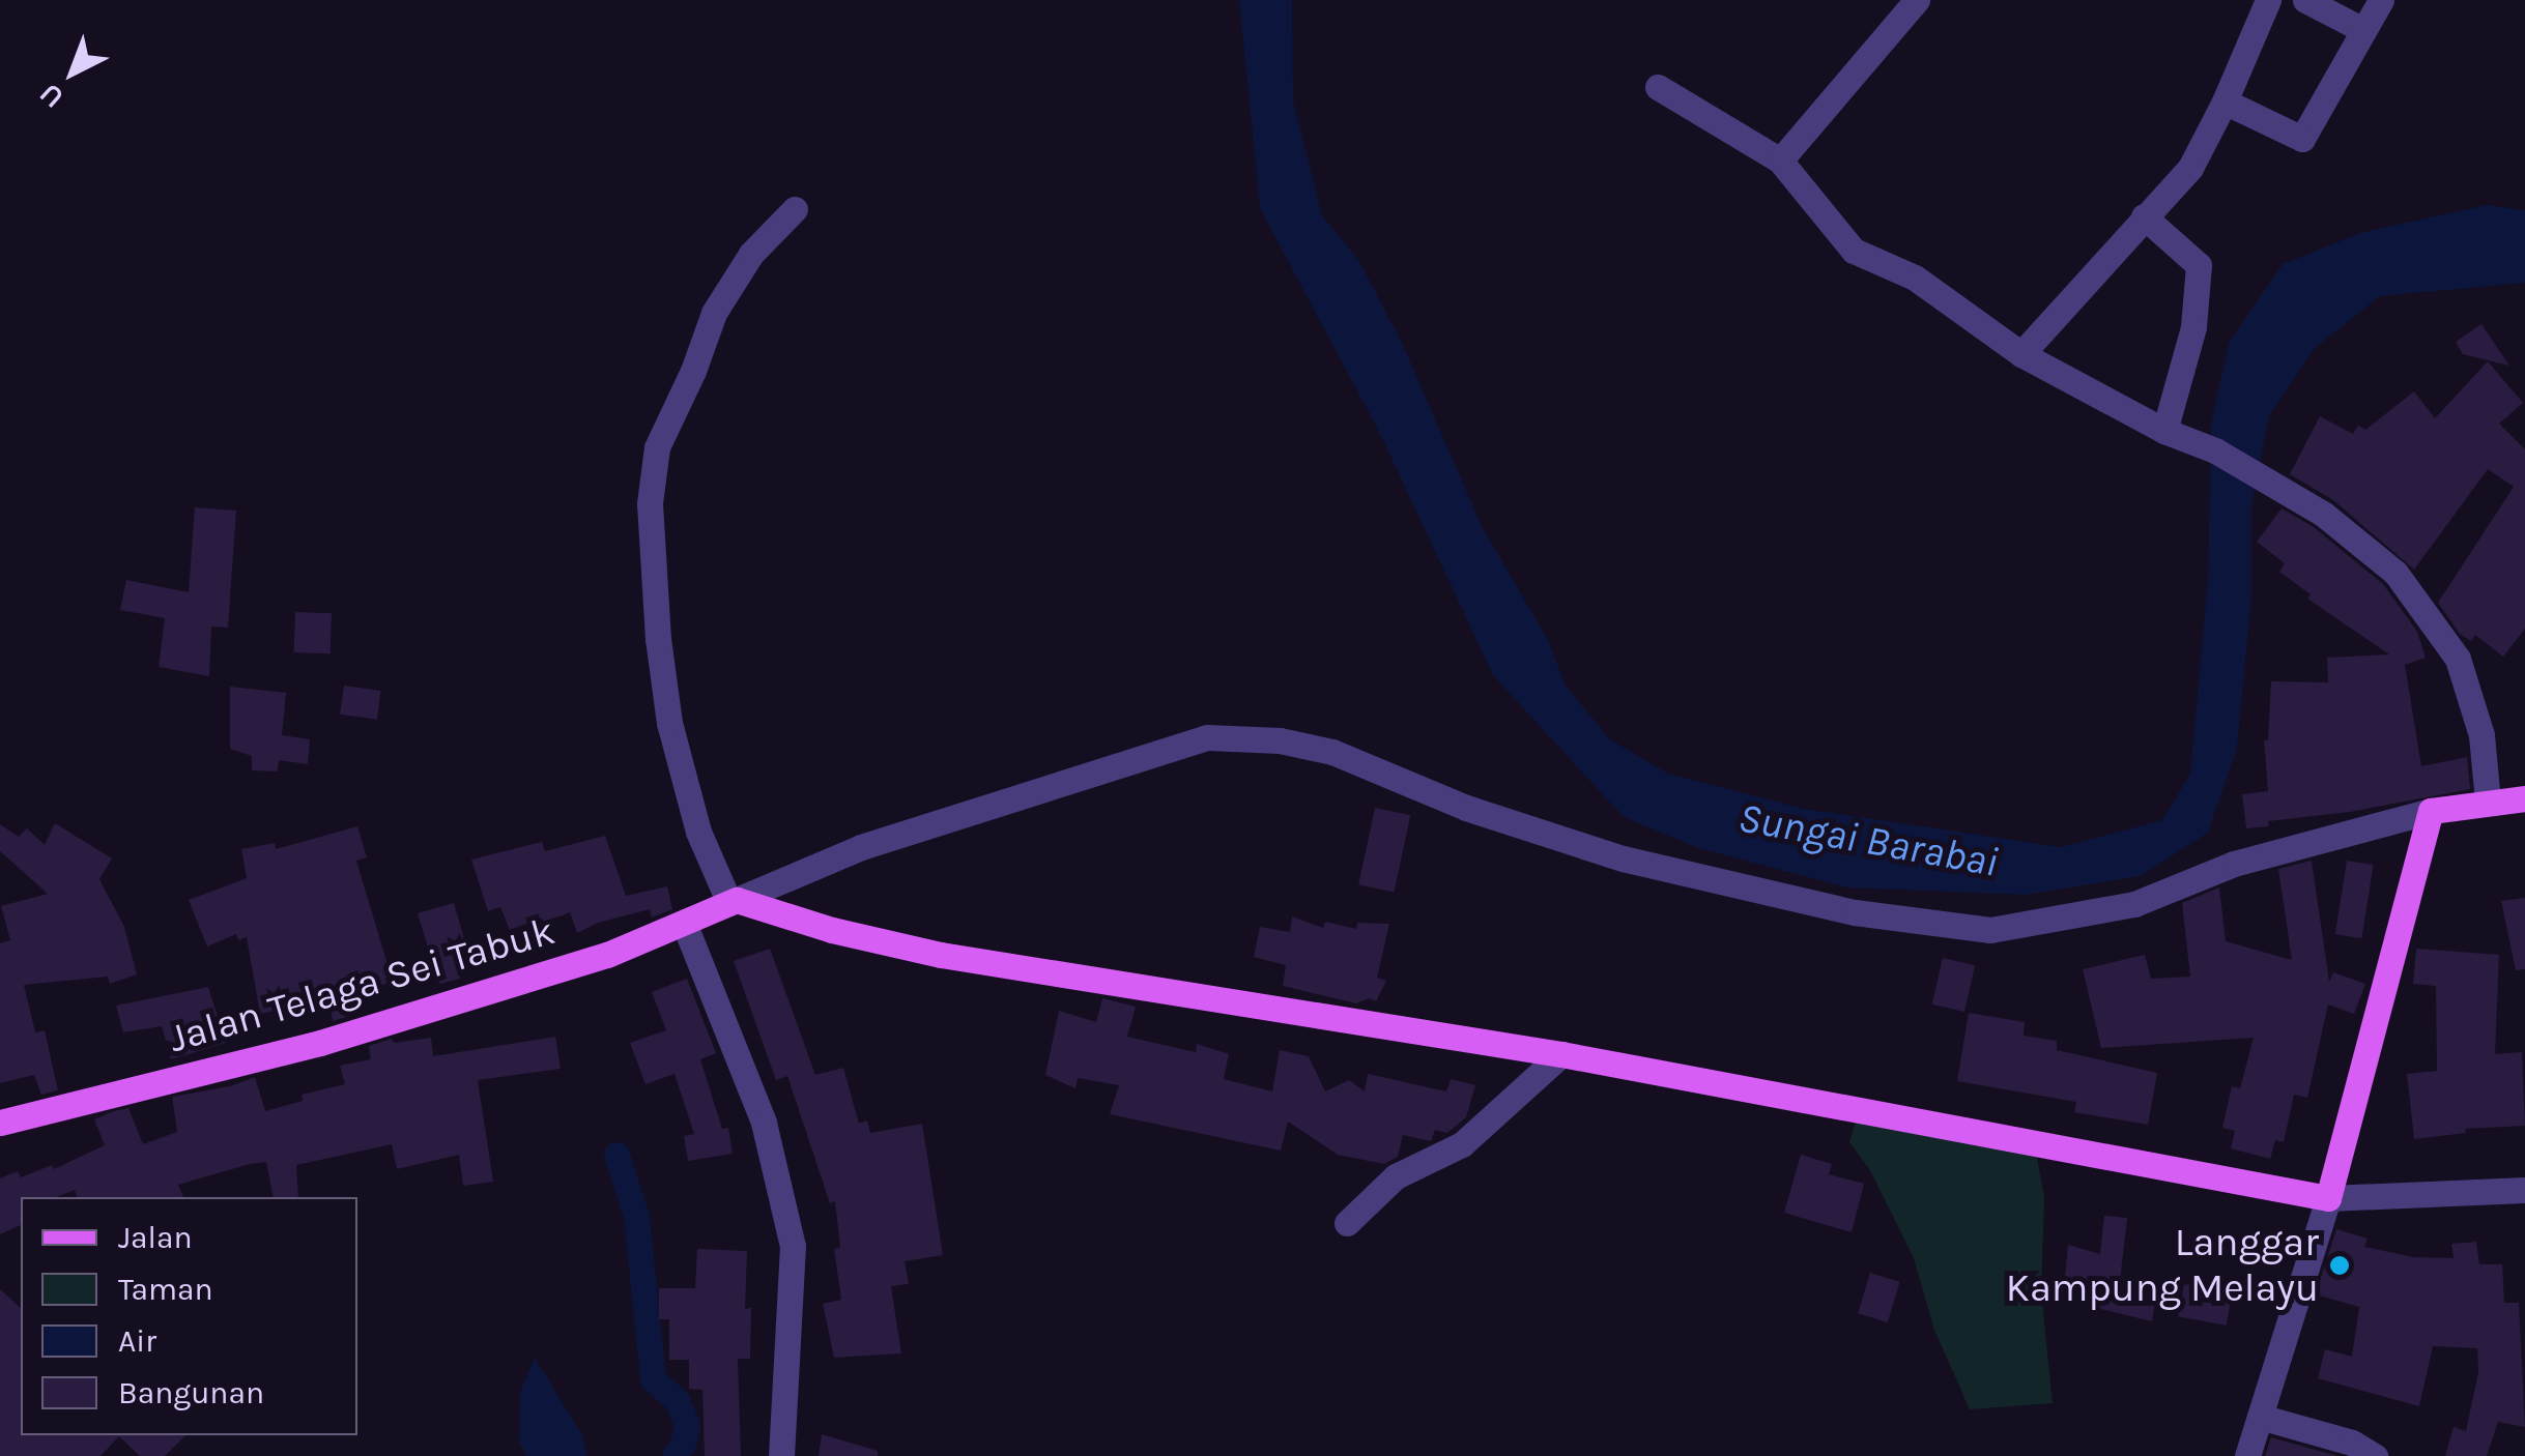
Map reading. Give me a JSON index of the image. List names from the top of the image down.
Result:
{
  "streets": {
    "main road": ["Jalan Telaga Sei Tabuk"]
  },
  "water": ["Sungai Barabai"],
  "places": ["Langgar Kampung Melayu"],
  "legend": [
    "Jalan",
    "Taman",
    "Air",
    "Bangunan"
  ],
  "north": "bottom left"
}
